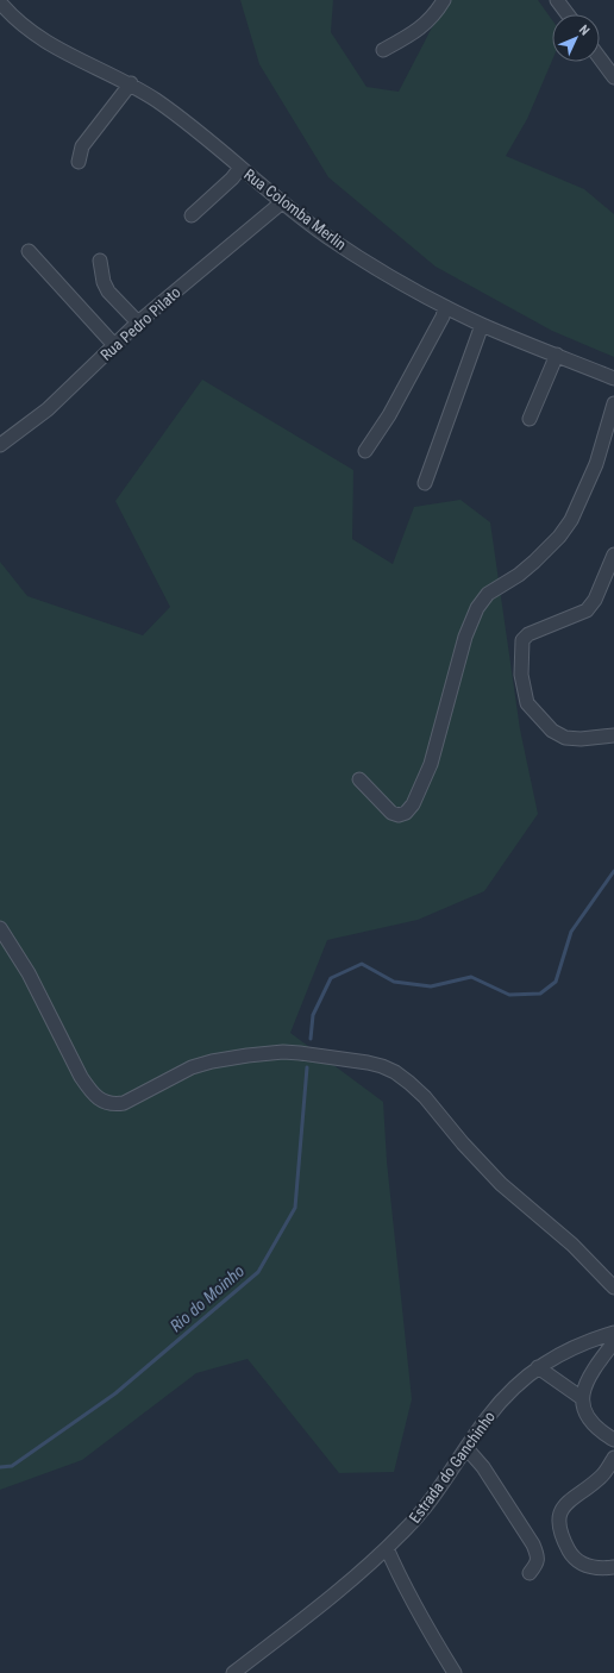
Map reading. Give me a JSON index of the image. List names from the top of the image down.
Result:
{
  "streets": {
    "street": ["Rua Colomba Merlin", "Rua Pedro Pilato", "Estrada do Ganchinho"]
  },
  "crossings": [
    ["Rua Colomba Merlin", "Rua Pedro Pilato"]
  ],
  "water": ["Rio do Moinho"],
  "north": "top right"
}
